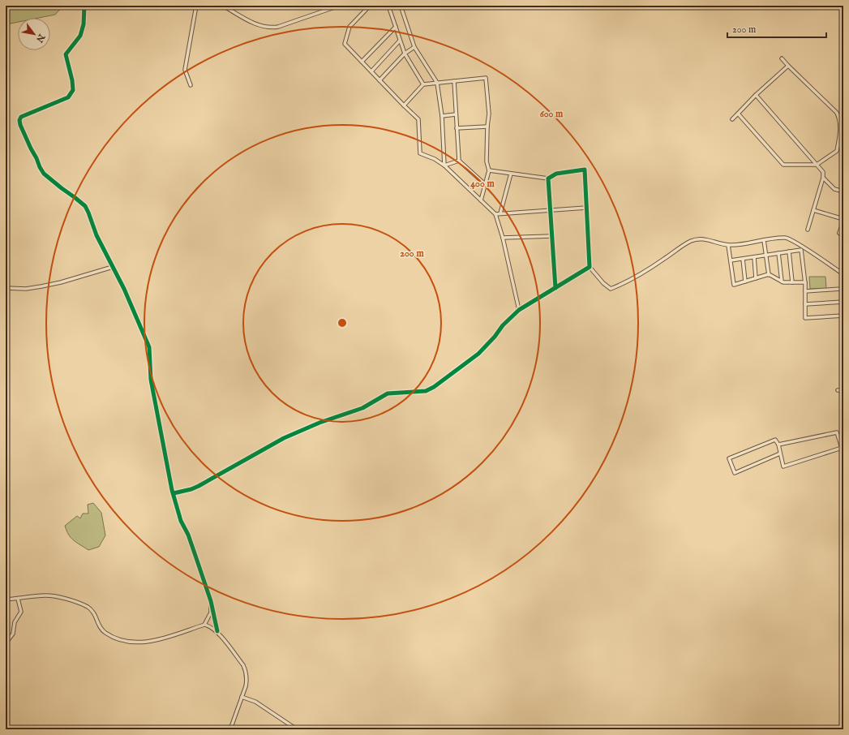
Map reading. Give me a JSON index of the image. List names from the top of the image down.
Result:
{
  "scale_bar": "200 m",
  "north": "bottom right",
  "rings": ["600 m", "400 m", "200 m"]
}
